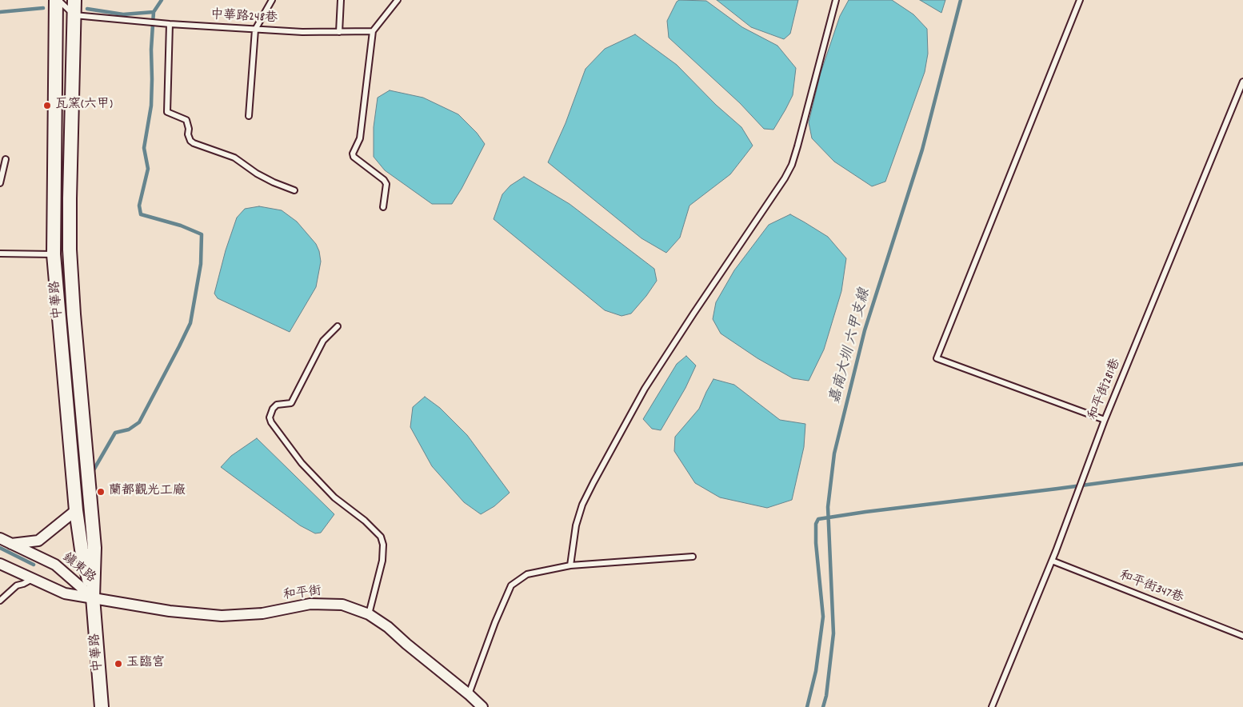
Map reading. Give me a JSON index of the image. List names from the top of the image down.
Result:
{
  "streets": {
    "street": ["中華路", "鎮東路", "和平街"],
    "lane": ["中華路248巷", "和平街281巷", "和平街347巷"]
  },
  "crossings": [
    ["中華路248巷", "中華路"],
    ["中華路", "鎮東路"],
    ["中華路", "和平街"],
    ["和平街281巷", "和平街347巷"],
    ["鎮東路", "和平街"]
  ],
  "water": ["嘉南大圳 六甲支線"],
  "places": ["瓦窯(六甲)", "蘭都觀光工廠", "玉臨宮"]
}
